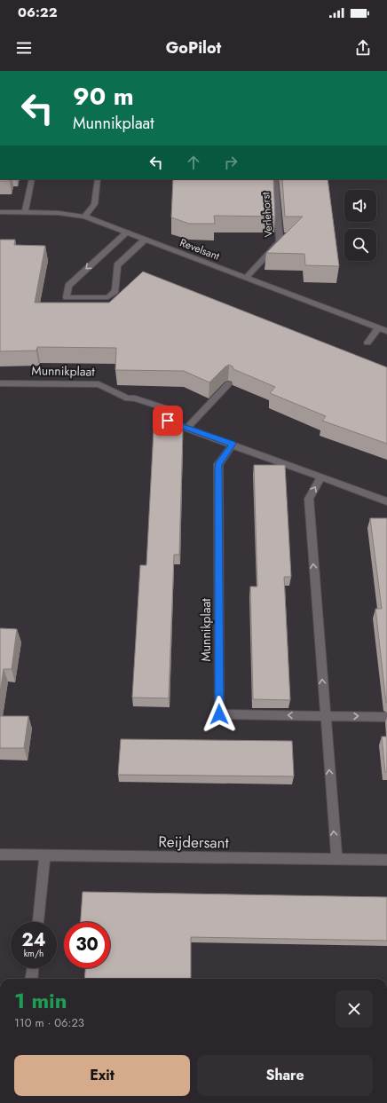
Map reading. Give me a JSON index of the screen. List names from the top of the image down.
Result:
{
  "streets": {
    "street": [
      "Verlehorst",
      "Revelsant",
      "Munnikplaat",
      "Reijdersant"
    ]
  },
  "crossings": [
    ["Verlehorst", "Revelsant"]
  ],
  "page": {
    "status": "06:22",
    "header": "GoPilot",
    "turn": ["90 m", "Munnikplaat"],
    "speed": "24 km/h",
    "limit": "30",
    "heading": ["1 min", "110 m · 06:23"],
    "buttons": ["Exit", "Share"]
  }
}
